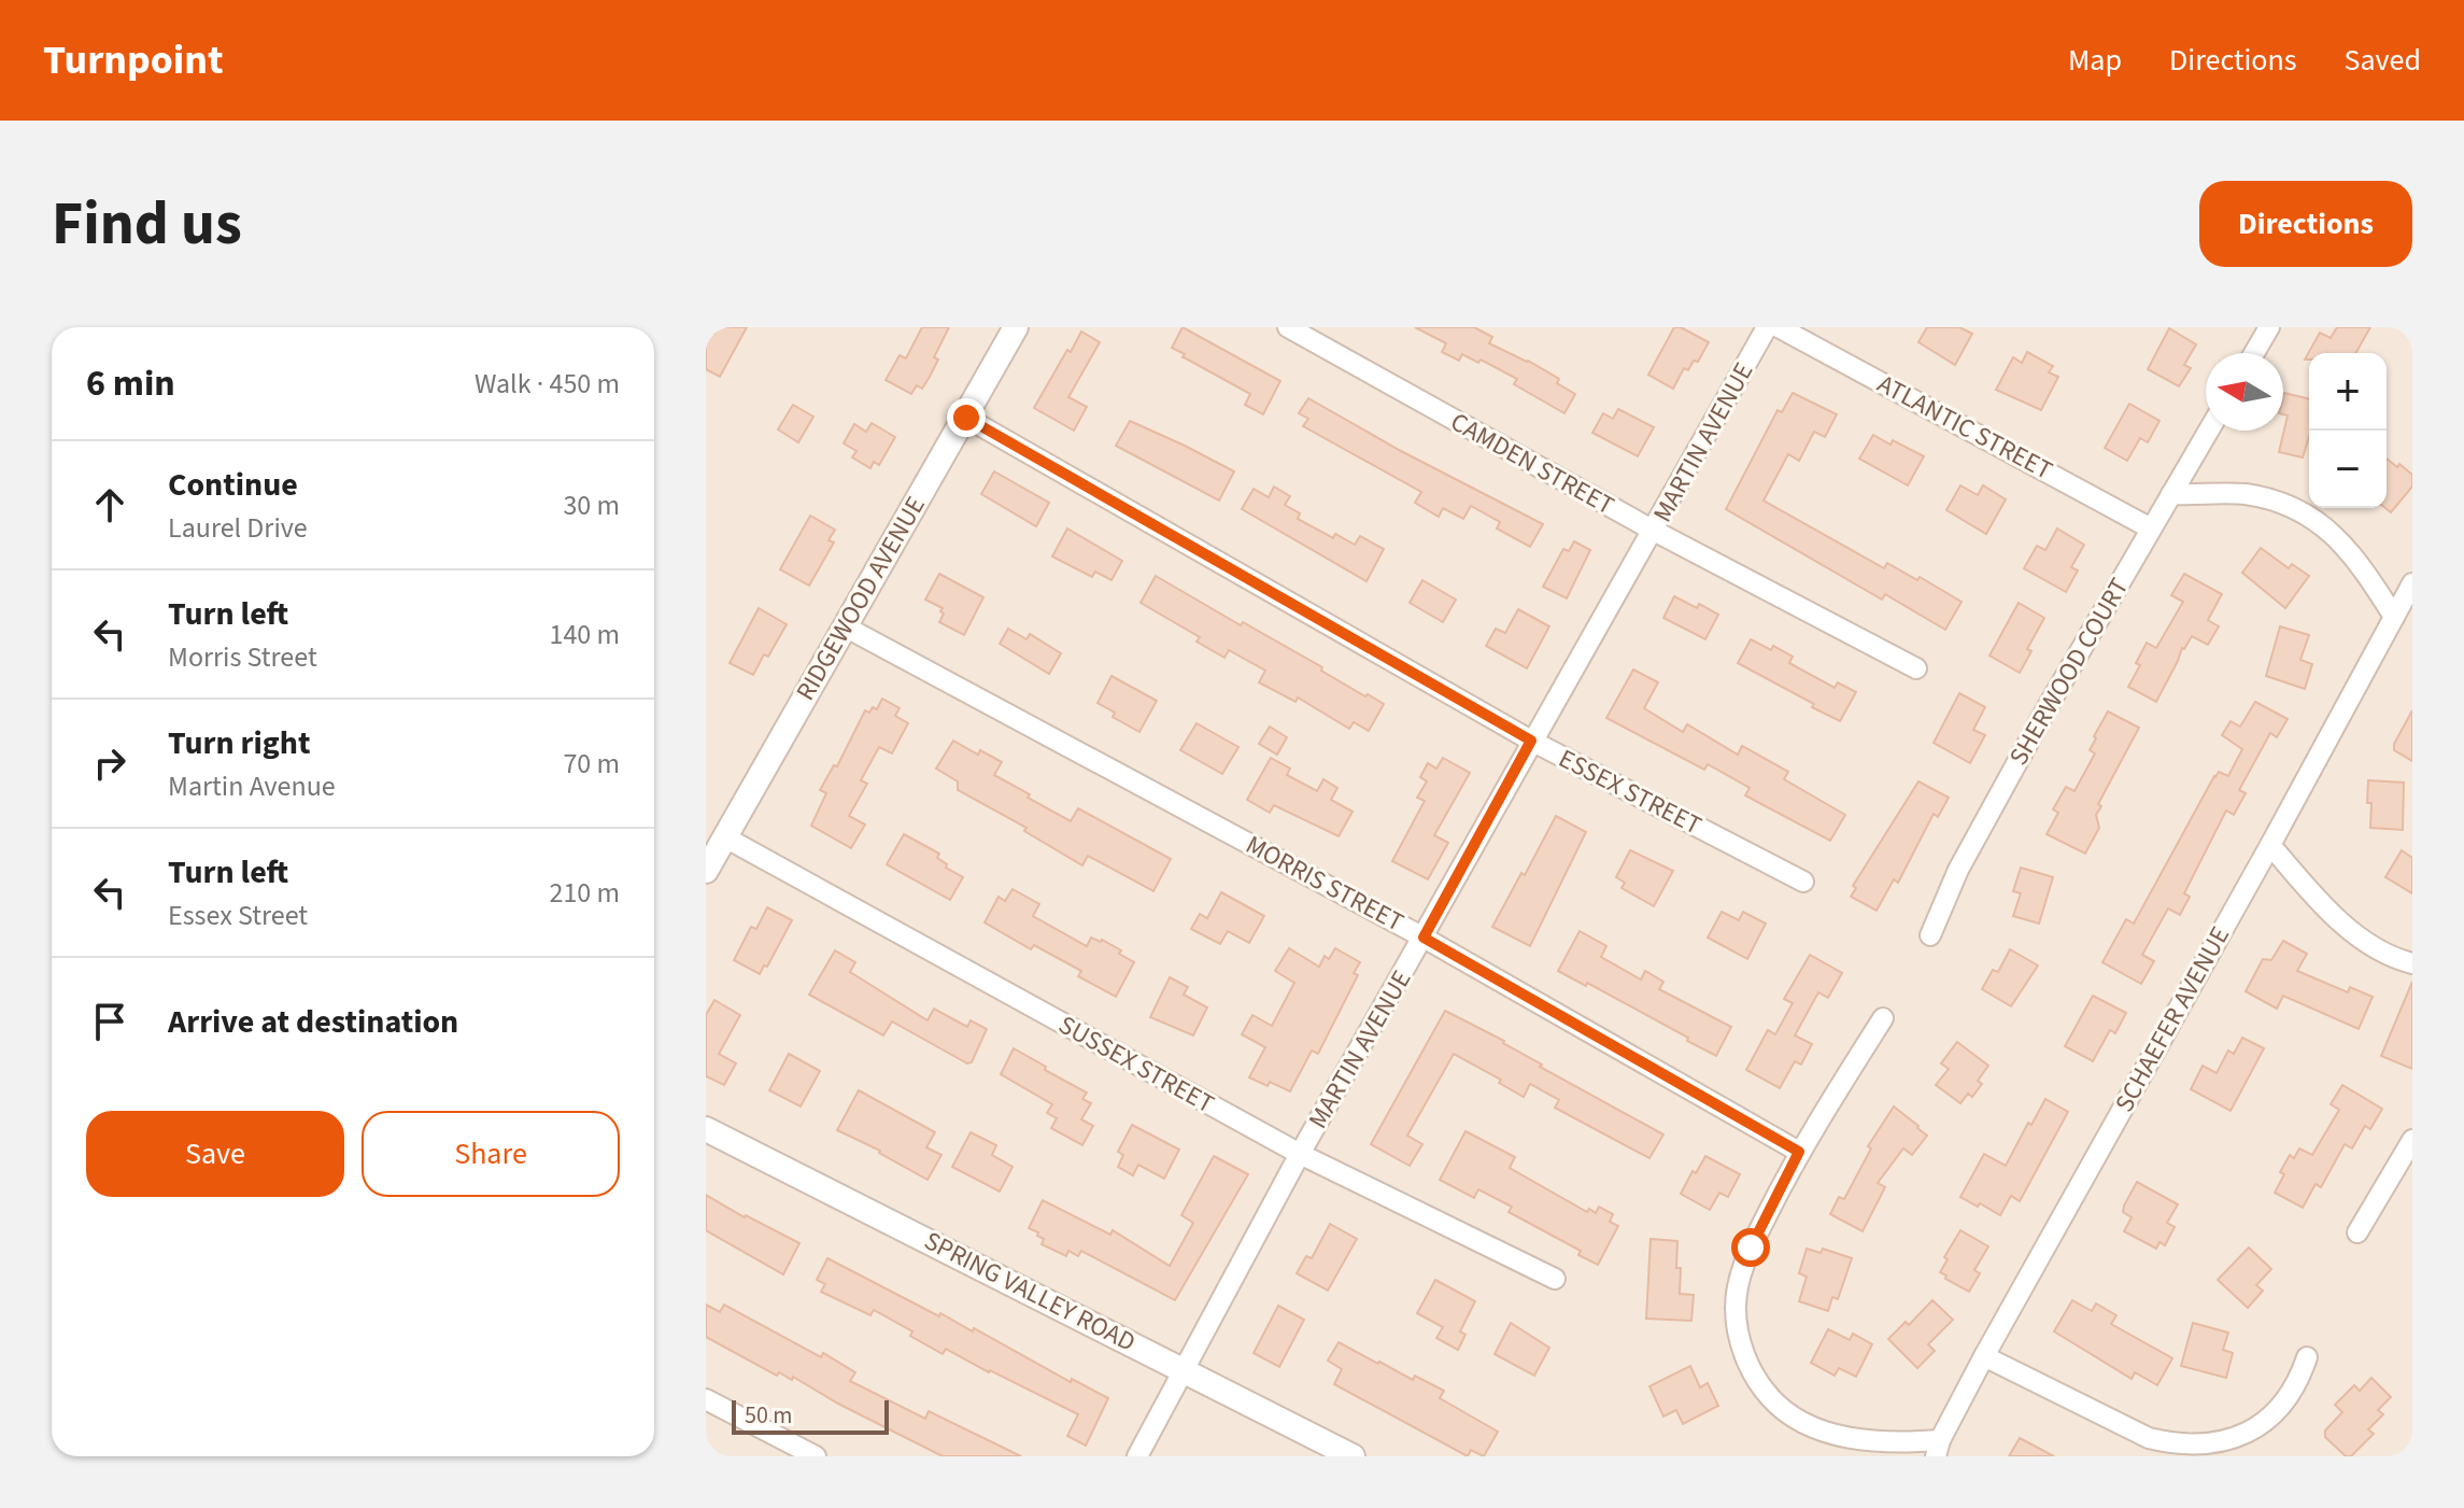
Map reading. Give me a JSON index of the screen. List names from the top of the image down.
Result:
{
  "streets": {
    "street": [
      "ATLANTIC STREET",
      "MARTIN AVENUE",
      "CAMDEN STREET",
      "RIDGEWOOD AVENUE",
      "SHERWOOD COURT",
      "ESSEX STREET",
      "MORRIS STREET",
      "SCHAEFER AVENUE",
      "SUSSEX STREET",
      "SPRING VALLEY ROAD"
    ]
  },
  "crossings": [
    ["ATLANTIC STREET", "SHERWOOD COURT"],
    ["MARTIN AVENUE", "CAMDEN STREET"],
    ["MARTIN AVENUE", "ESSEX STREET"],
    ["MARTIN AVENUE", "MORRIS STREET"],
    ["MARTIN AVENUE", "SUSSEX STREET"],
    ["MARTIN AVENUE", "SPRING VALLEY ROAD"],
    ["RIDGEWOOD AVENUE", "ESSEX STREET"],
    ["RIDGEWOOD AVENUE", "MORRIS STREET"],
    ["RIDGEWOOD AVENUE", "SUSSEX STREET"]
  ],
  "scale_bar": "50 m",
  "north": "left",
  "page": {
    "header": "Turnpoint",
    "nav": ["Map", "Directions", "Saved"],
    "buttons": [
      "Directions",
      ["Save", "Share"]
    ],
    "title": "Find us",
    "heading": ["6 min", "Walk · 450 m"],
    "map_buttons": ["+", "−"],
    "list": [
      ["Continue", "Laurel Drive", "30 m"],
      ["Turn left", "Morris Street", "140 m"],
      ["Turn right", "Martin Avenue", "70 m"],
      ["Turn left", "Essex Street", "210 m"],
      "Arrive at destination"
    ],
    "scale": "50 m"
  }
}
